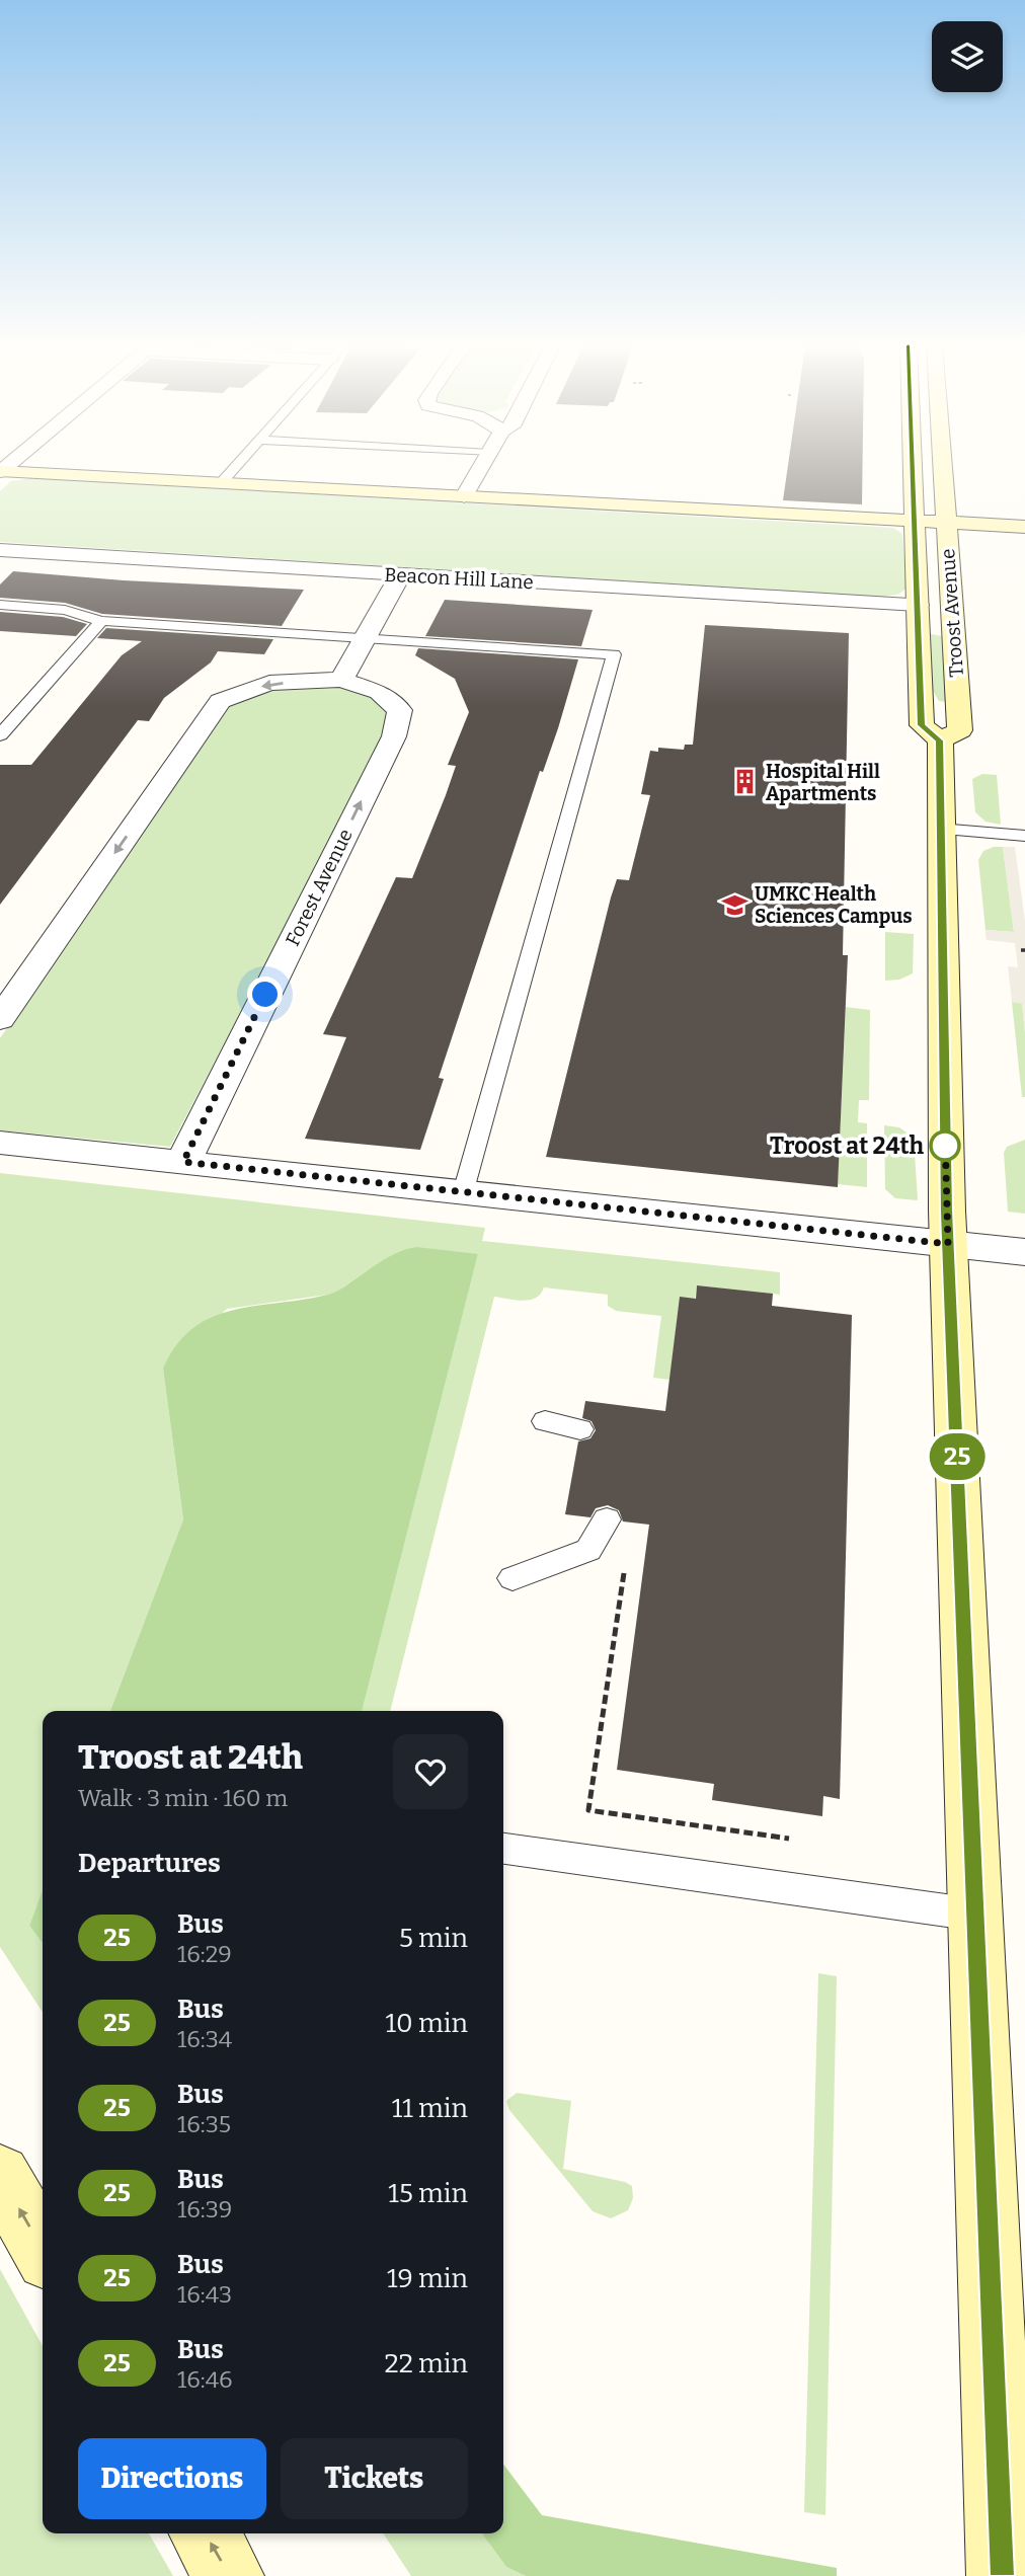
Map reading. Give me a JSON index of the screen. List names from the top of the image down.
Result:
{
  "streets": {
    "main road": ["Troost Avenue"],
    "street": ["Beacon Hill Lane", "Forest Avenue"]
  },
  "crossings": [
    ["Beacon Hill Lane", "Troost Avenue"]
  ],
  "places": {
    "building": ["Hospital Hill Apartments"],
    "school or university": ["UMKC Health Sciences Campus"],
    "other": ["Troost at 24th"]
  },
  "lines": ["bus line 25"],
  "page": {
    "on_map": "25",
    "heading": [
      ["Troost at 24th", "Walk · 3 min · 160 m"],
      "Departures"
    ],
    "list": [
      {
        "mark": "25",
        "name": "Bus",
        "note": "16:29",
        "value": "5 min"
      },
      {
        "mark": "25",
        "name": "Bus",
        "note": "16:34",
        "value": "10 min"
      },
      {
        "mark": "25",
        "name": "Bus",
        "note": "16:35",
        "value": "11 min"
      },
      {
        "mark": "25",
        "name": "Bus",
        "note": "16:39",
        "value": "15 min"
      },
      {
        "mark": "25",
        "name": "Bus",
        "note": "16:43",
        "value": "19 min"
      },
      {
        "mark": "25",
        "name": "Bus",
        "note": "16:46",
        "value": "22 min"
      }
    ],
    "buttons": ["Directions", "Tickets"]
  }
}
